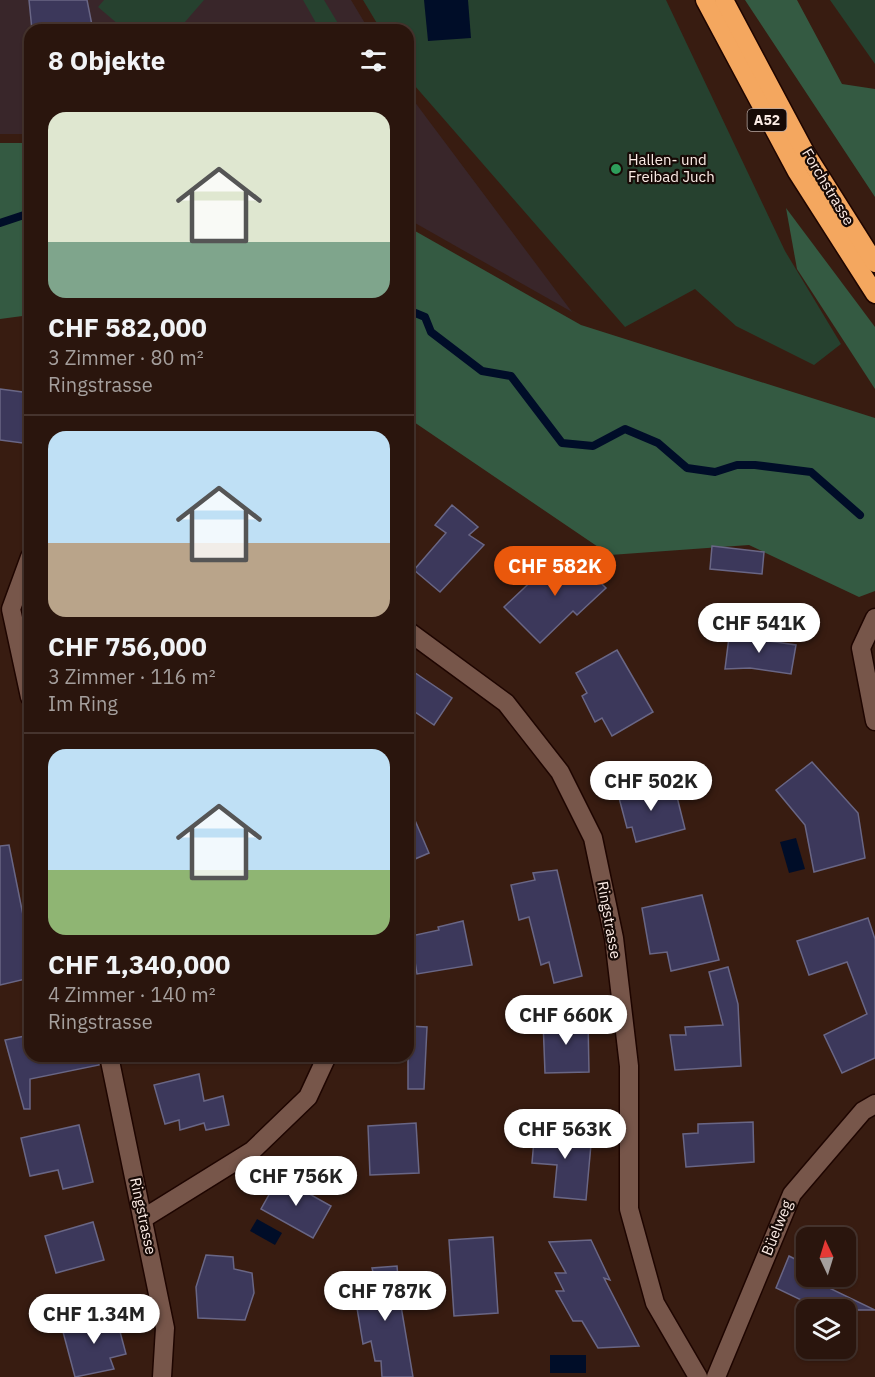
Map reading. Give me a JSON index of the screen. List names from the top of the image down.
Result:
{
  "streets": {
    "highway": ["A52", "Forchstrasse"],
    "street": ["Ringstrasse", "Büelweg"]
  },
  "places": ["Hallen- und Freibad Juch"],
  "north": "top",
  "page": {
    "heading": "8 Objekte",
    "list": [
      {
        "name": "CHF 582,000",
        "note": "3 Zimmer · 80 m² · Ringstrasse"
      },
      {
        "name": "CHF 756,000",
        "note": "3 Zimmer · 116 m² · Im Ring"
      },
      {
        "name": "CHF 1,340,000",
        "note": "4 Zimmer · 140 m² · Ringstrasse"
      }
    ],
    "price": [
      "CHF 582K",
      "CHF 541K",
      "CHF 502K",
      "CHF 660K",
      "CHF 563K",
      "CHF 756K",
      "CHF 787K",
      "CHF 1.34M"
    ]
  }
}
